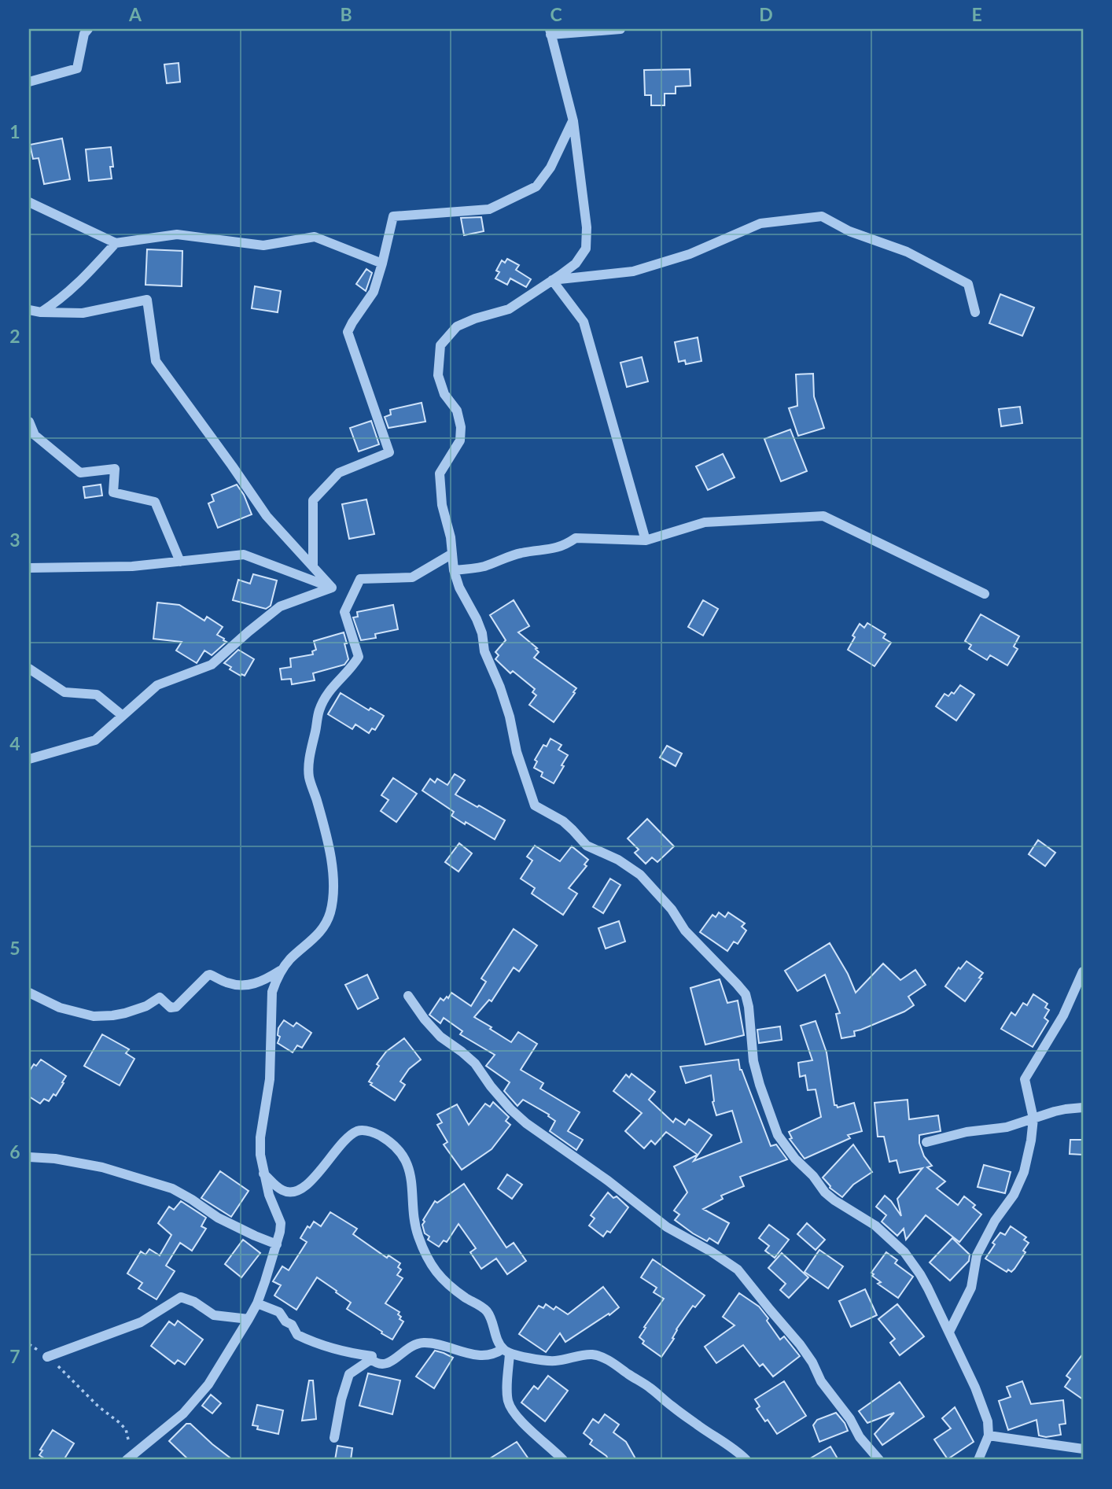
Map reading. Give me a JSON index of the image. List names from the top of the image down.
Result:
{
  "grid": {
    "columns": [
      "A",
      "B",
      "C",
      "D",
      "E"
    ],
    "rows": [
      "1",
      "2",
      "3",
      "4",
      "5",
      "6",
      "7"
    ]
  }
}
